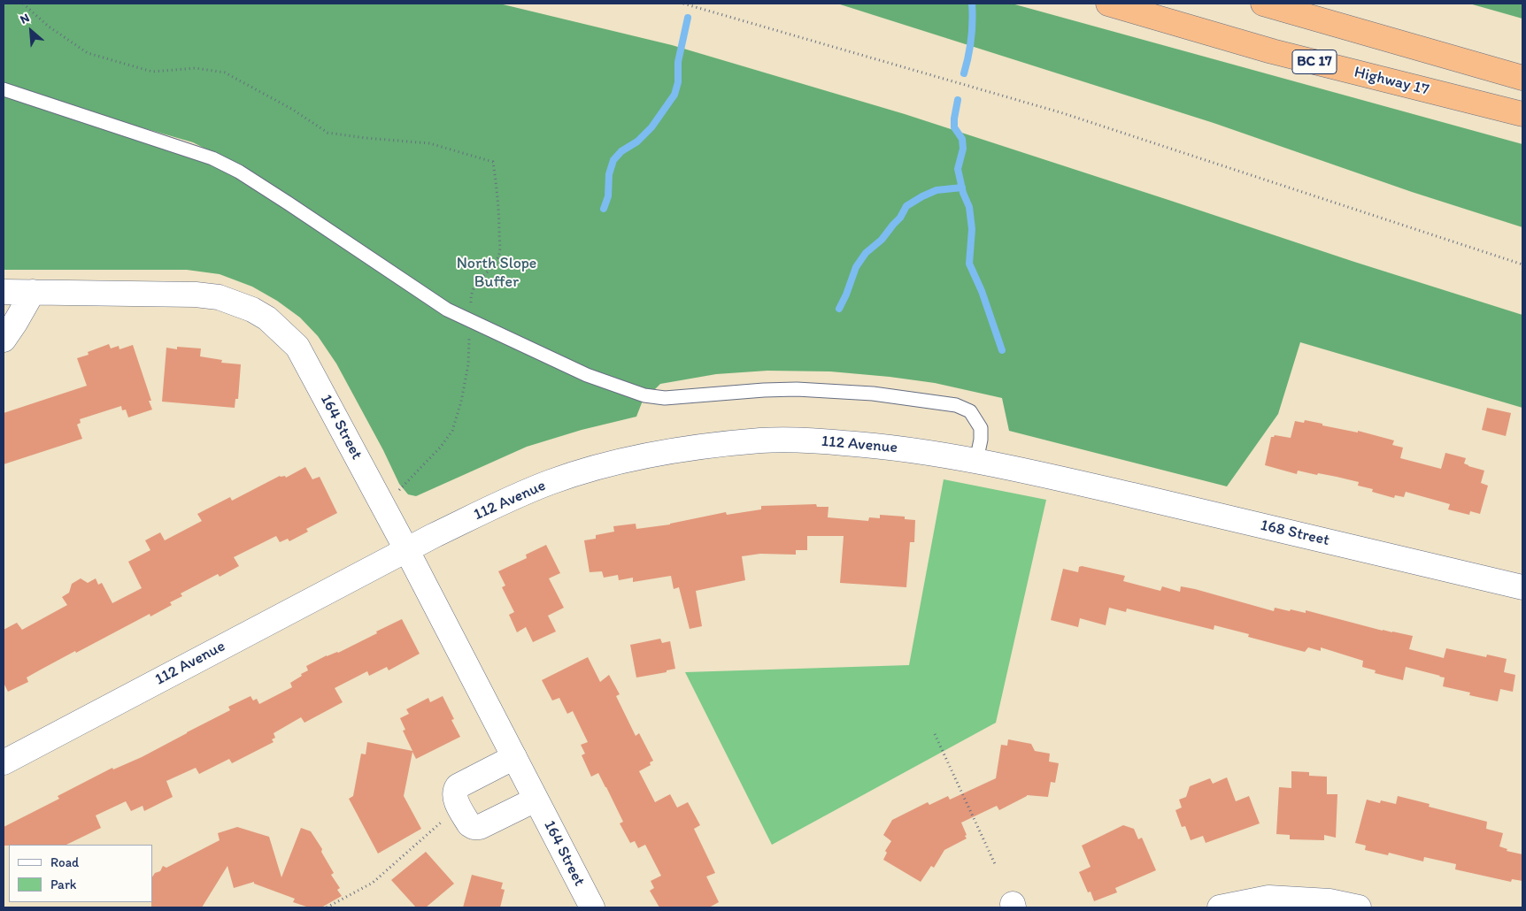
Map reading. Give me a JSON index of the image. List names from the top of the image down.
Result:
{
  "streets": {
    "highway": ["BC 17", "Highway 17"],
    "street": ["164 Street", "112 Avenue", "168 Street"]
  },
  "crossings": [
    ["164 Street", "112 Avenue"],
    ["112 Avenue", "168 Street"]
  ],
  "parks": ["North Slope Buffer"],
  "legend": ["Road", "Park"],
  "north": "top left"
}
